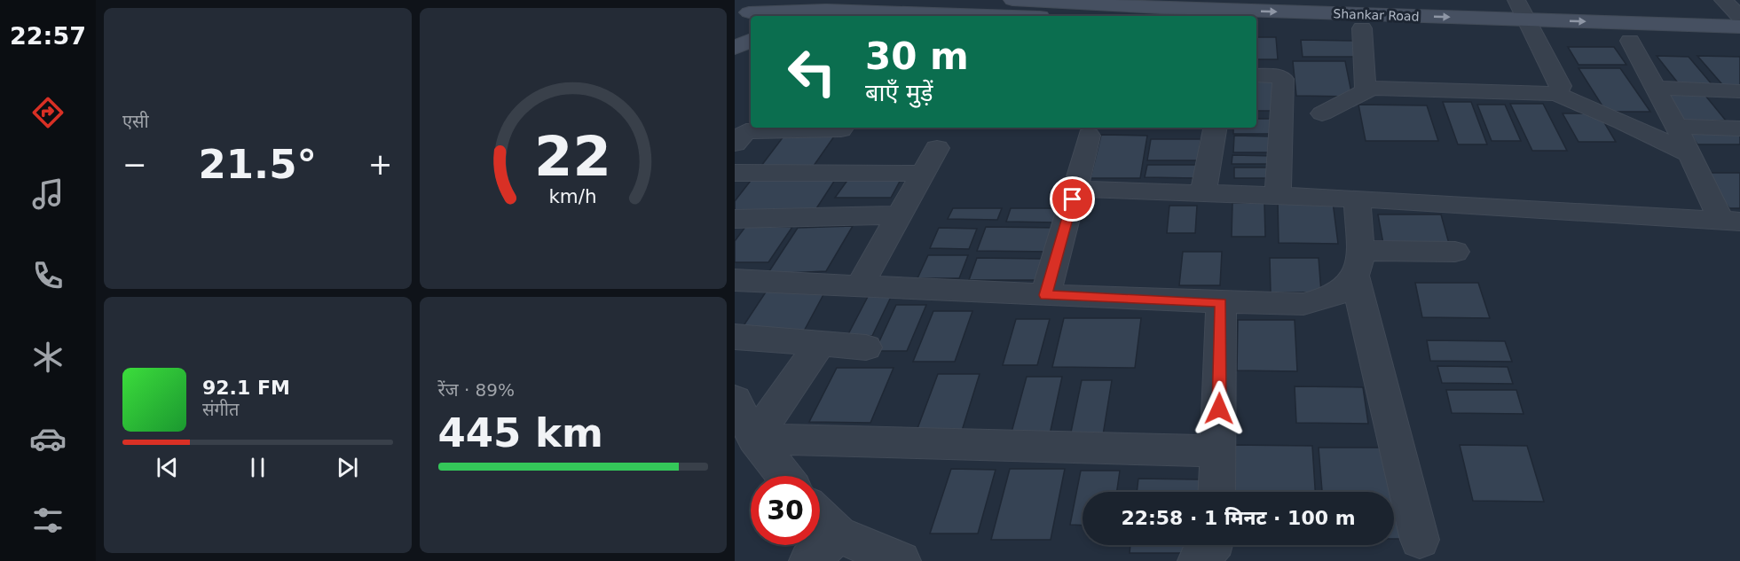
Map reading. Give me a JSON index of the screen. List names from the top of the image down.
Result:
{
  "streets": {
    "main road": ["Shankar Road"]
  },
  "page": {
    "tabs": "22:57",
    "tile": [
      "एसी",
      ["रेंज · 89%", "445 km"]
    ],
    "turn": ["30 m", "बाएँ मुड़ें"],
    "heat": ["−", "21.5°", "+"],
    "song": ["92.1 FM", "संगीत"],
    "limit": "30",
    "trip": "22:58 · 1 मिनट · 100 m",
    "gauge": ["22", "km/h"]
  }
}
